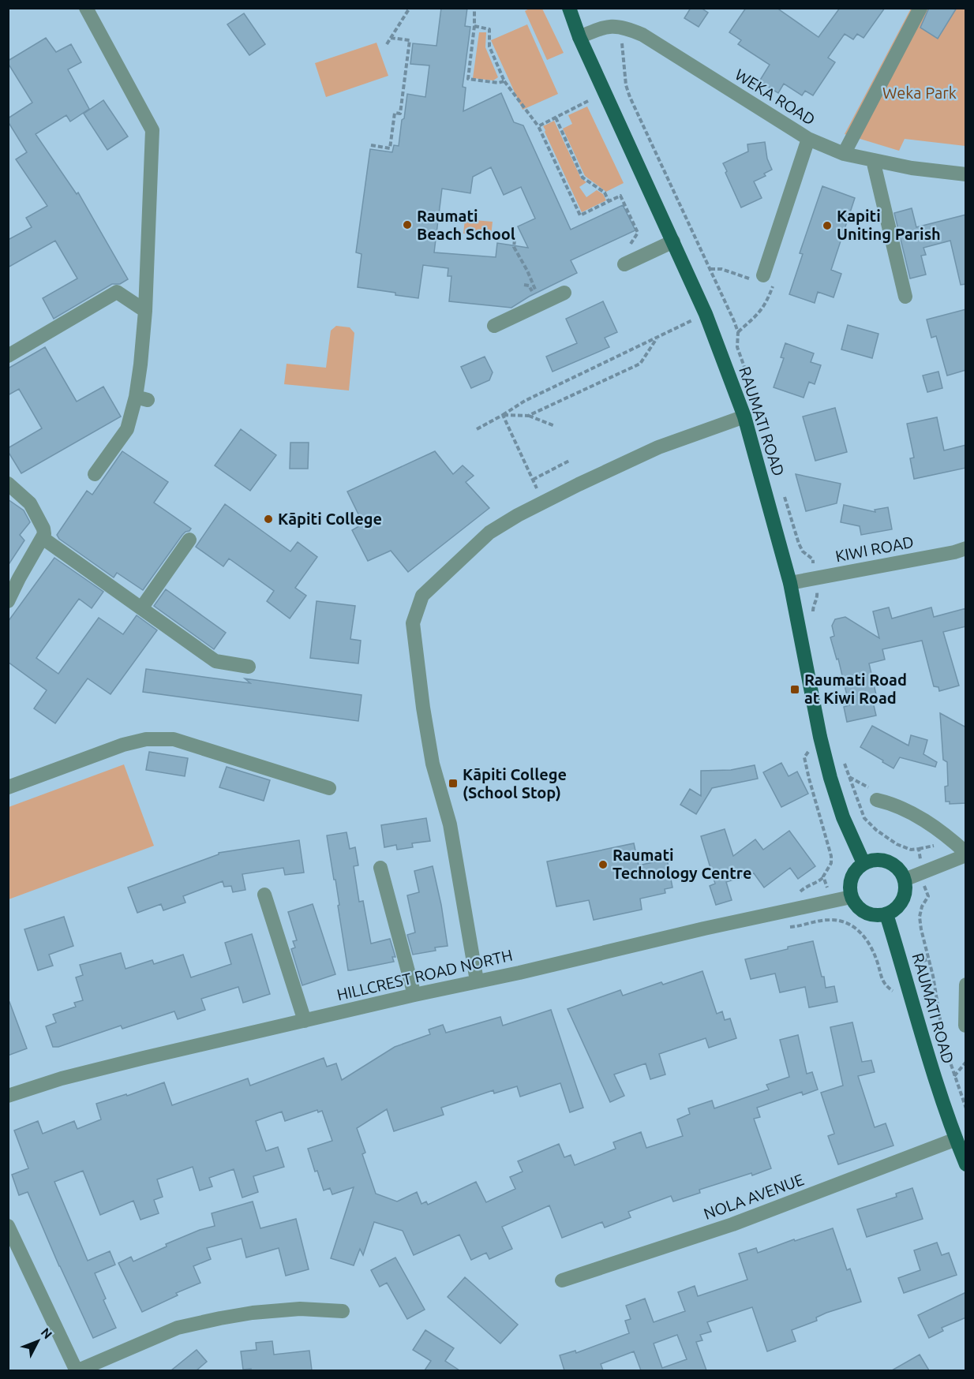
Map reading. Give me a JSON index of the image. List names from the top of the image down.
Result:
{
  "streets": {
    "main road": ["RAUMATI ROAD"],
    "street": [
      "WEKA ROAD",
      "KIWI ROAD",
      "HILLCREST ROAD NORTH",
      "NOLA AVENUE"
    ]
  },
  "crossings": [
    ["WEKA ROAD", "RAUMATI ROAD"],
    ["RAUMATI ROAD", "KIWI ROAD"],
    ["RAUMATI ROAD", "HILLCREST ROAD NORTH"],
    ["RAUMATI ROAD", "NOLA AVENUE"]
  ],
  "parks": ["Weka Park"],
  "places": {
    "other": [
      "Raumati Beach School",
      "Kapiti Uniting Parish",
      "Kāpiti College",
      "Raumati Technology Centre"
    ],
    "transit": ["Raumati Road at Kiwi Road", "Kāpiti College (School Stop)"]
  },
  "north": "top right"
}
